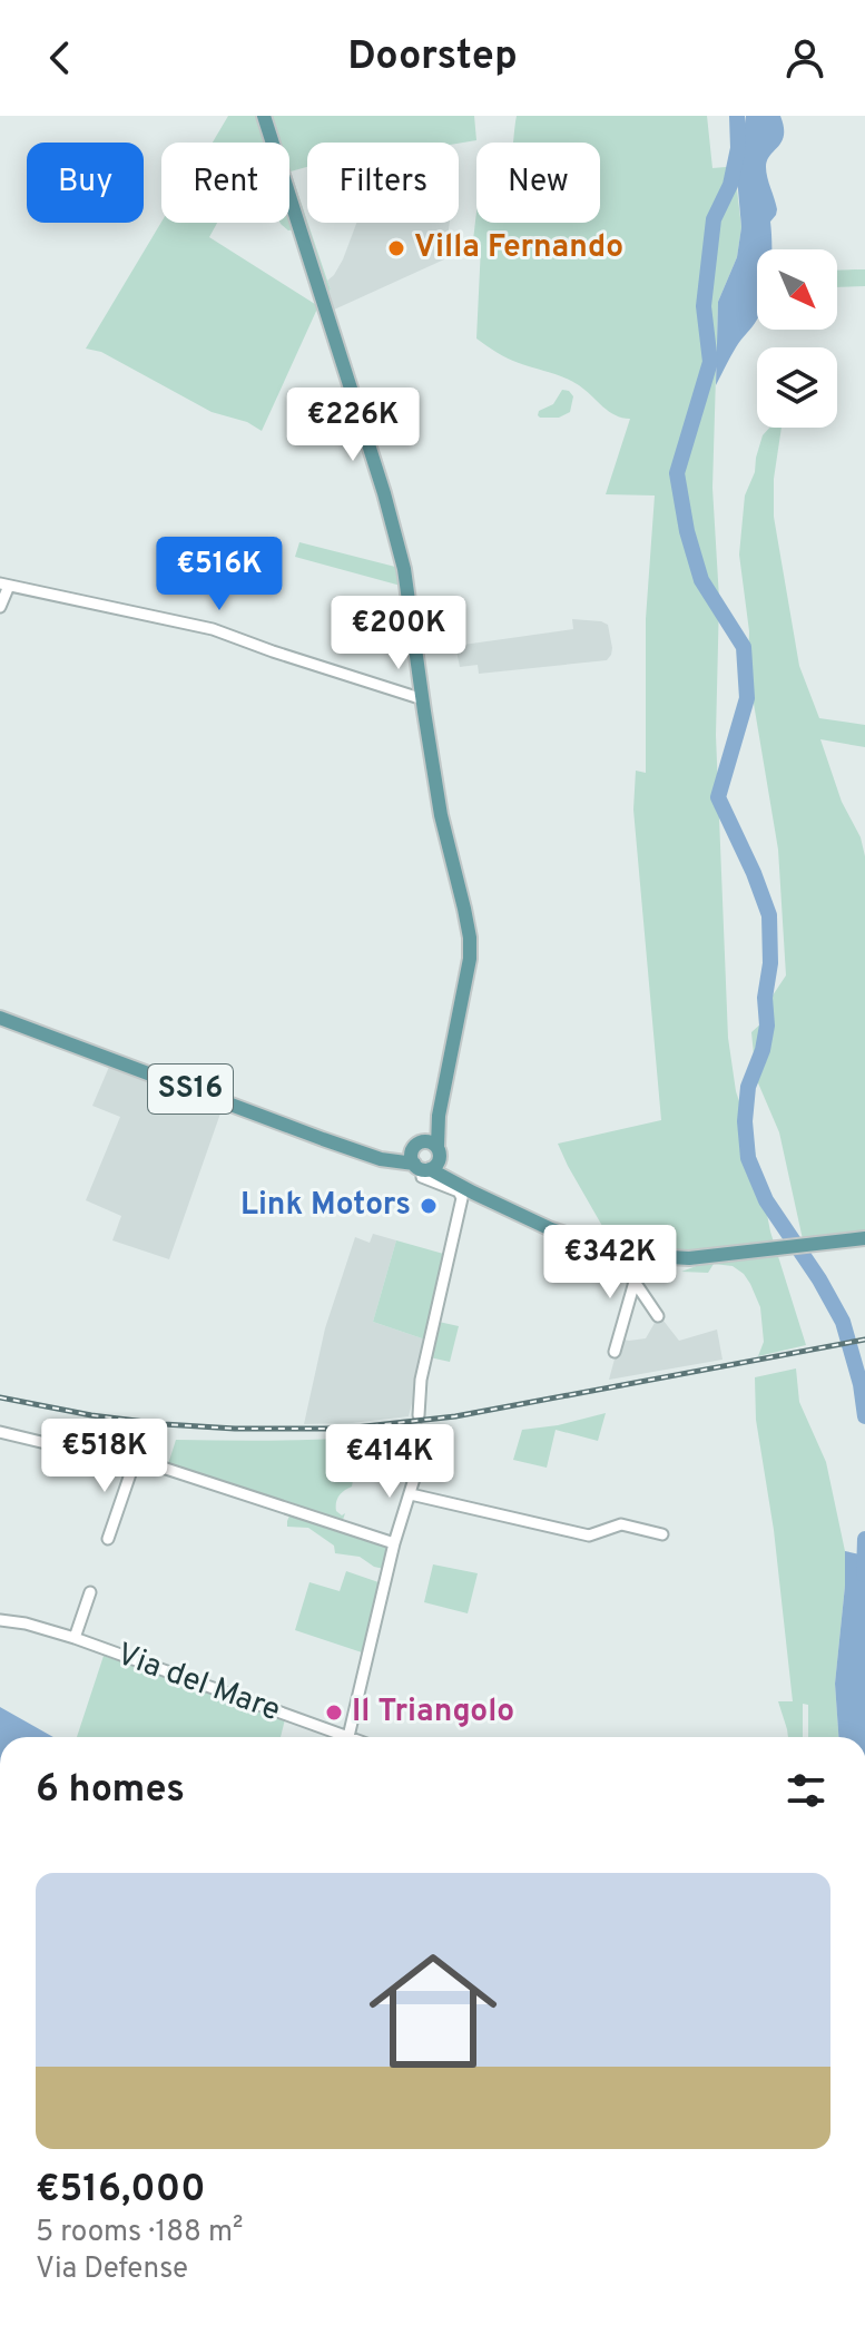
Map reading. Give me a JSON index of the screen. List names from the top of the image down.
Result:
{
  "streets": {
    "main road": ["SS16"],
    "street": ["Via del Mare"]
  },
  "places": ["Villa Fernando", "Link Motors", "Il Triangolo"],
  "north": "bottom right",
  "page": {
    "header": "Doorstep",
    "chip": [
      "Buy",
      "Rent",
      "Filters",
      "New"
    ],
    "price": [
      "€226K",
      "€516K",
      "€200K",
      "€342K",
      "€518K",
      "€414K"
    ],
    "heading": "6 homes",
    "list": [
      {
        "name": "€516,000",
        "note": "5 rooms · 188 m² · Via Defense"
      }
    ]
  }
}
